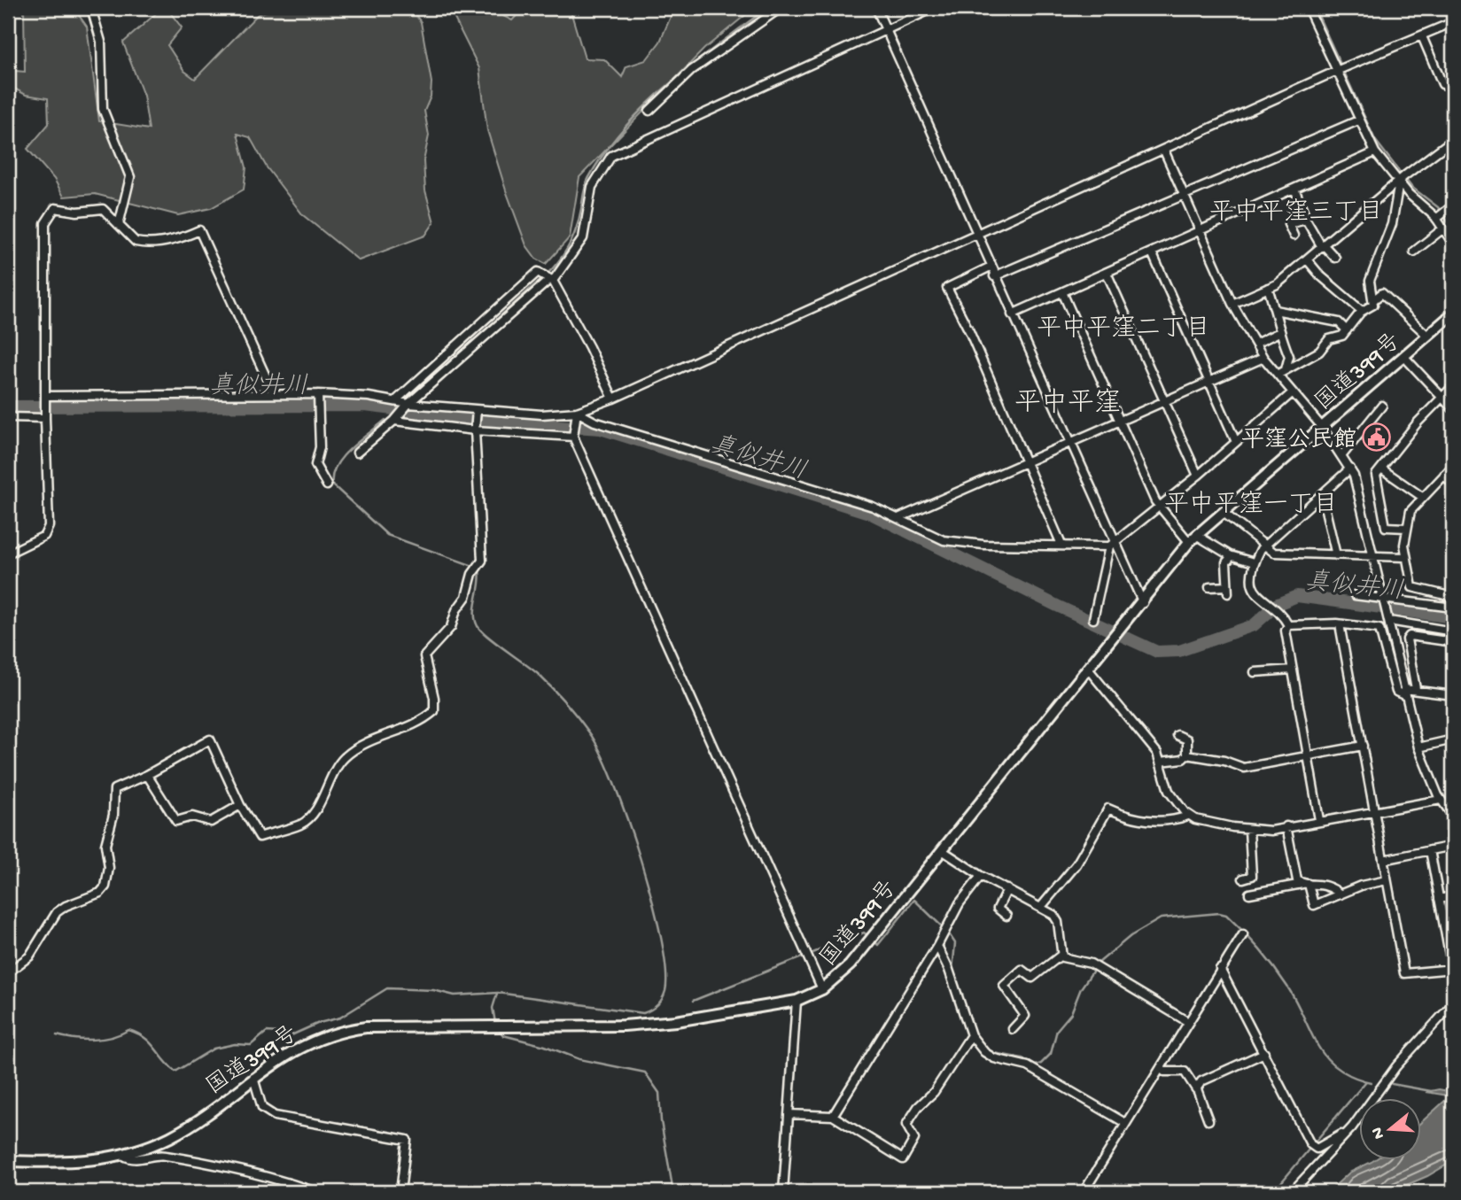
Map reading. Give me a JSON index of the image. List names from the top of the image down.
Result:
{
  "streets": {
    "highway": ["国道399号"]
  },
  "districts": [
    "平中平窪三丁目",
    "平中平窪二丁目",
    "平中平窪",
    "平中平窪一丁目"
  ],
  "water": ["真似井川"],
  "places": {
    "public building": ["平窪公民館"]
  },
  "north": "left"
}
